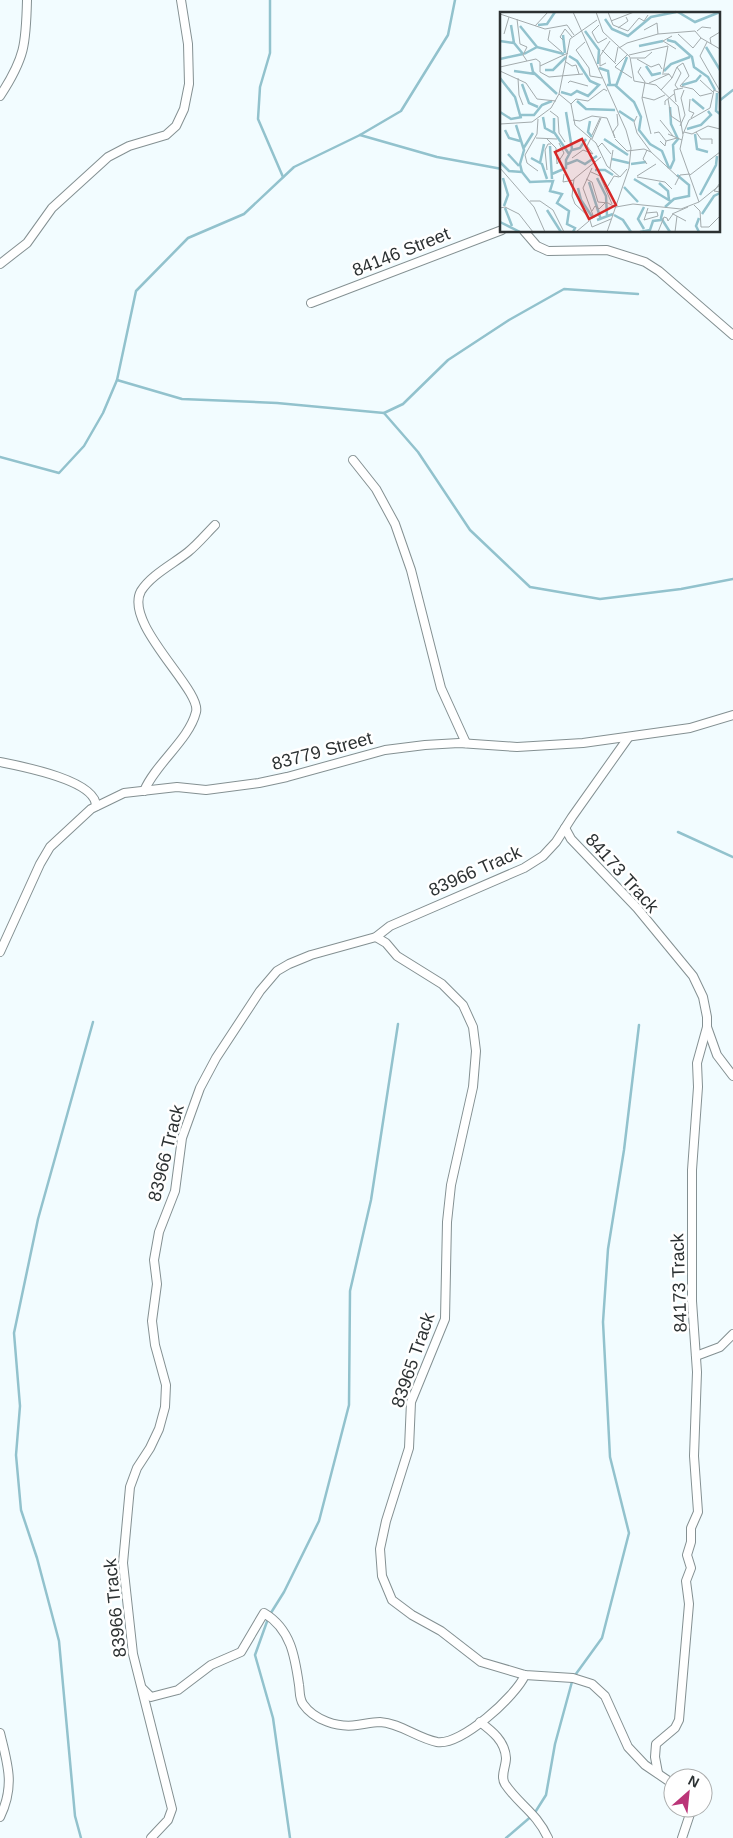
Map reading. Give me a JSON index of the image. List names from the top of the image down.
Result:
{
  "streets": {
    "street": [
      "84146 Street",
      "83779 Street",
      "83966 Track",
      "84173 Track",
      "83965 Track"
    ]
  },
  "crossings": [
    ["83779 Street", "83966 Track"],
    ["83966 Track", "84173 Track"],
    ["83966 Track", "83965 Track"],
    ["84173 Track", "83965 Track"]
  ],
  "north": "top right"
}
